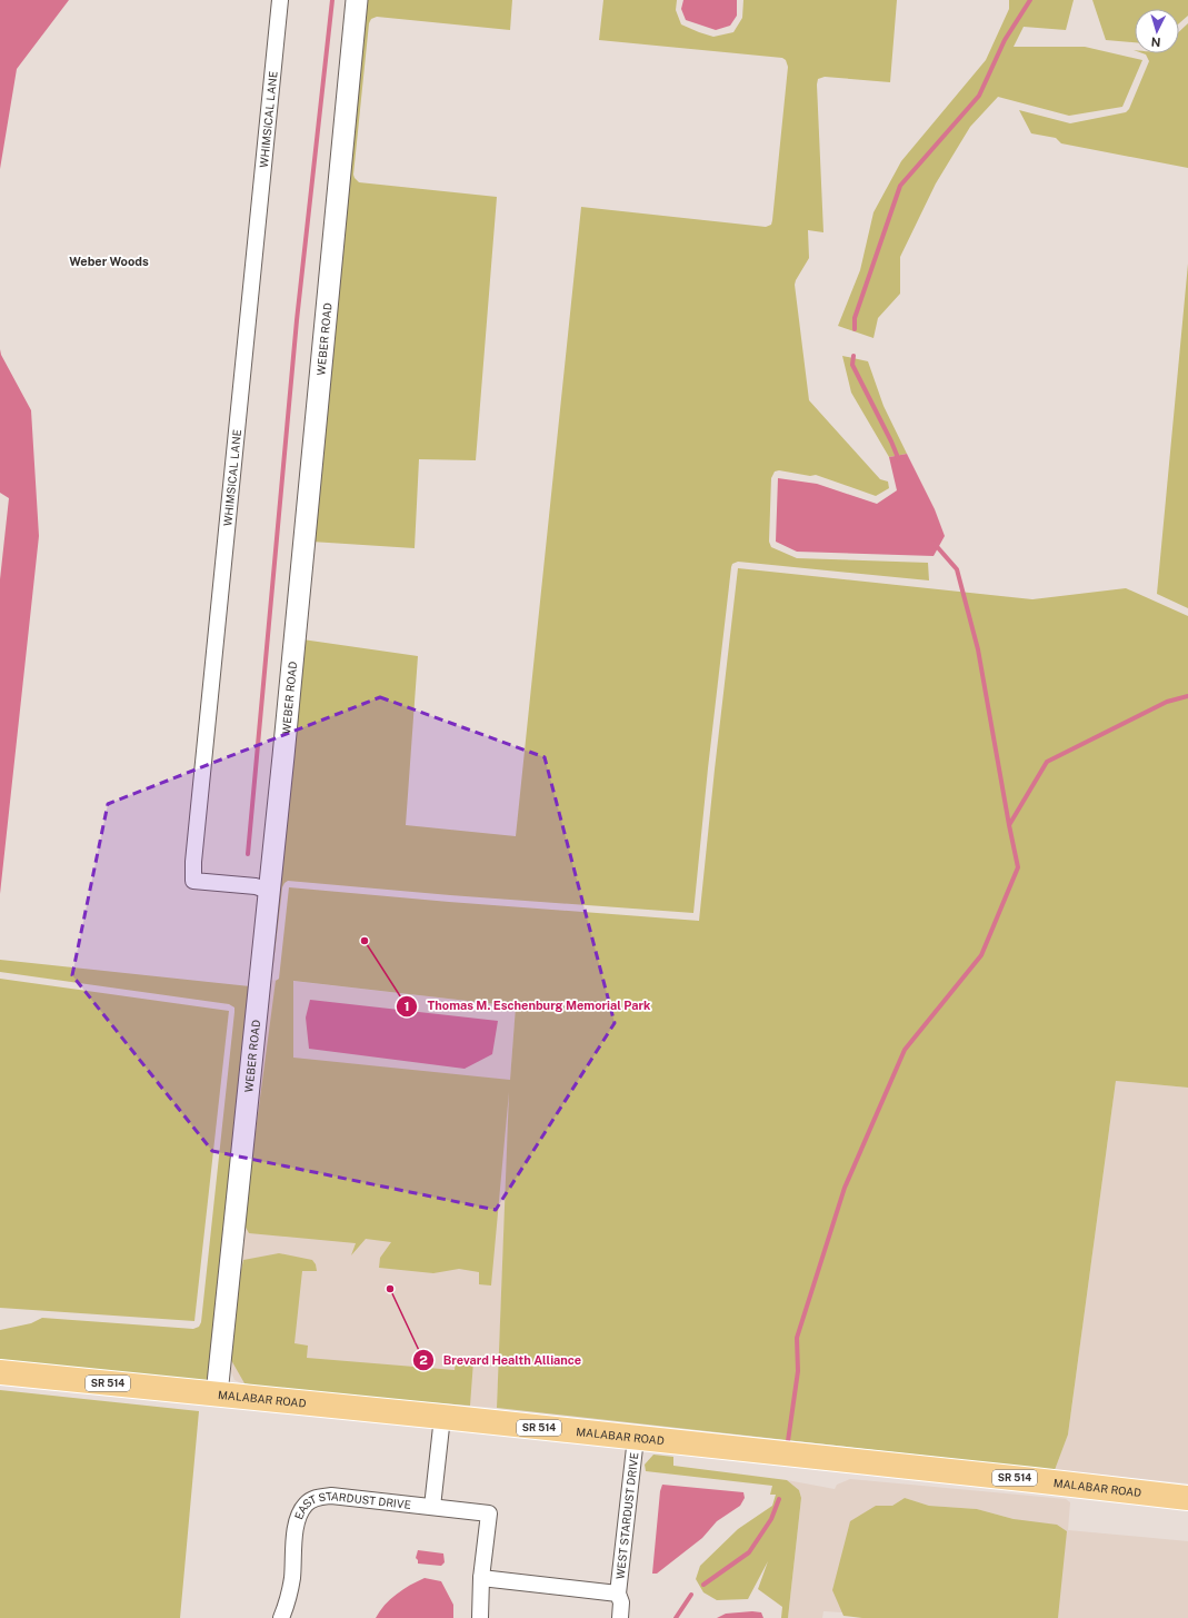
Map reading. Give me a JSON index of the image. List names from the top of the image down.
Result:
{
  "streets": {
    "main road": ["SR 514", "MALABAR ROAD"],
    "street": [
      "WHIMSICAL LANE",
      "WEBER ROAD",
      "EAST STARDUST DRIVE",
      "WEST STARDUST DRIVE"
    ]
  },
  "crossings": [
    ["WHIMSICAL LANE", "WEBER ROAD"],
    ["WEBER ROAD", "MALABAR ROAD"],
    ["MALABAR ROAD", "WEST STARDUST DRIVE"]
  ],
  "districts": ["Weber Woods"],
  "places": ["Thomas M. Eschenburg Memorial Park", "Brevard Health Alliance"],
  "north": "bottom"
}
